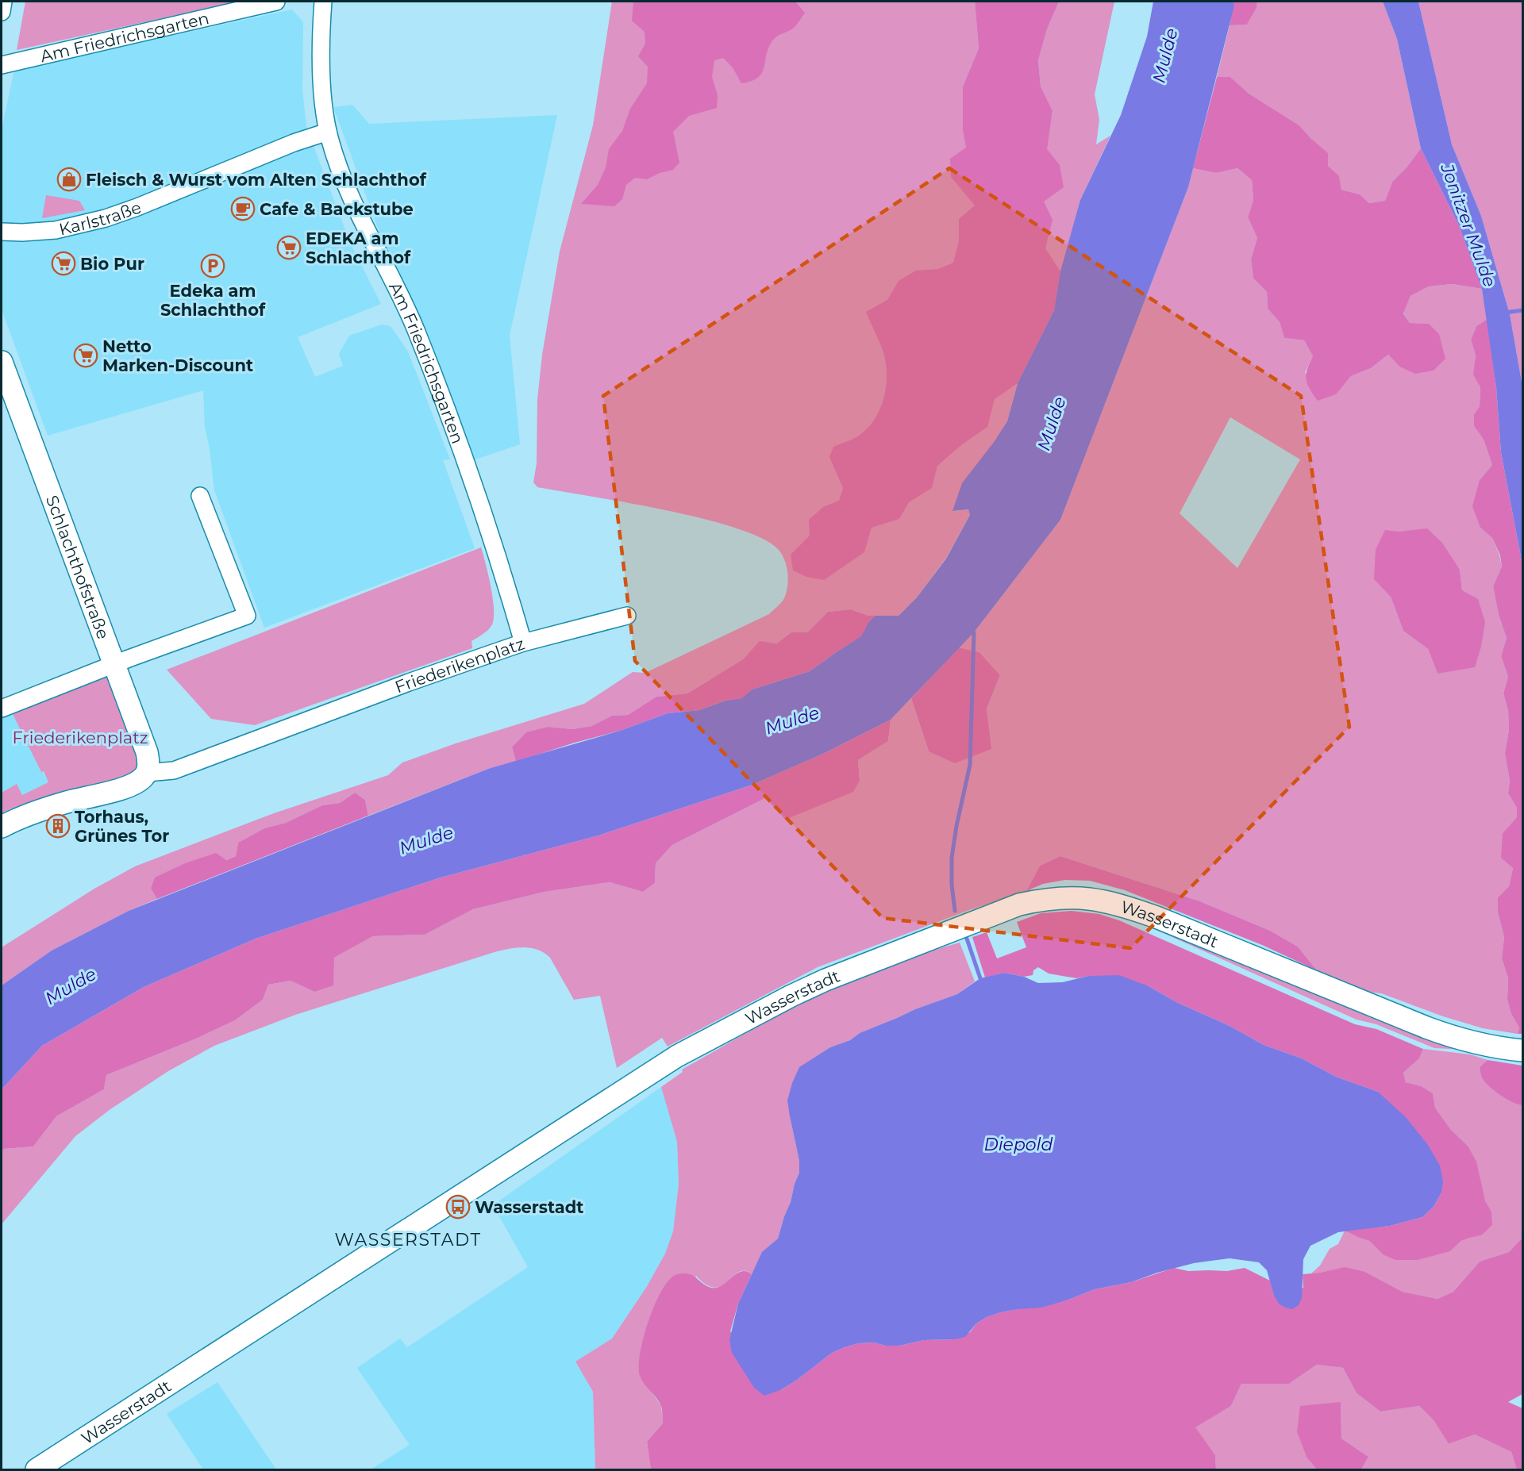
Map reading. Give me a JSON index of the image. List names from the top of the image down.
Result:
{
  "streets": {
    "main road": ["Schlachthofstraße", "Friederikenplatz", "Wasserstadt"],
    "street": ["Am Friedrichsgarten", "Karlstraße"]
  },
  "crossings": [
    ["Am Friedrichsgarten", "Karlstraße"],
    ["Am Friedrichsgarten", "Friederikenplatz"],
    ["Schlachthofstraße", "Friederikenplatz"]
  ],
  "districts": ["WASSERSTADT"],
  "water": ["Mulde", "Jonitzer Mulde", "Diepold"],
  "parks": ["Friederikenplatz"],
  "places": {
    "shop": ["Fleisch & Wurst vom Alten Schlachthof"],
    "cafe": ["Cafe & Backstube"],
    "supermarket": ["EDEKA am Schlachthof", "Bio Pur", "Netto Marken-Discount"],
    "parking": ["Edeka am Schlachthof"],
    "building": ["Torhaus, Grünes Tor"],
    "bus stop": ["Wasserstadt"]
  }
}
